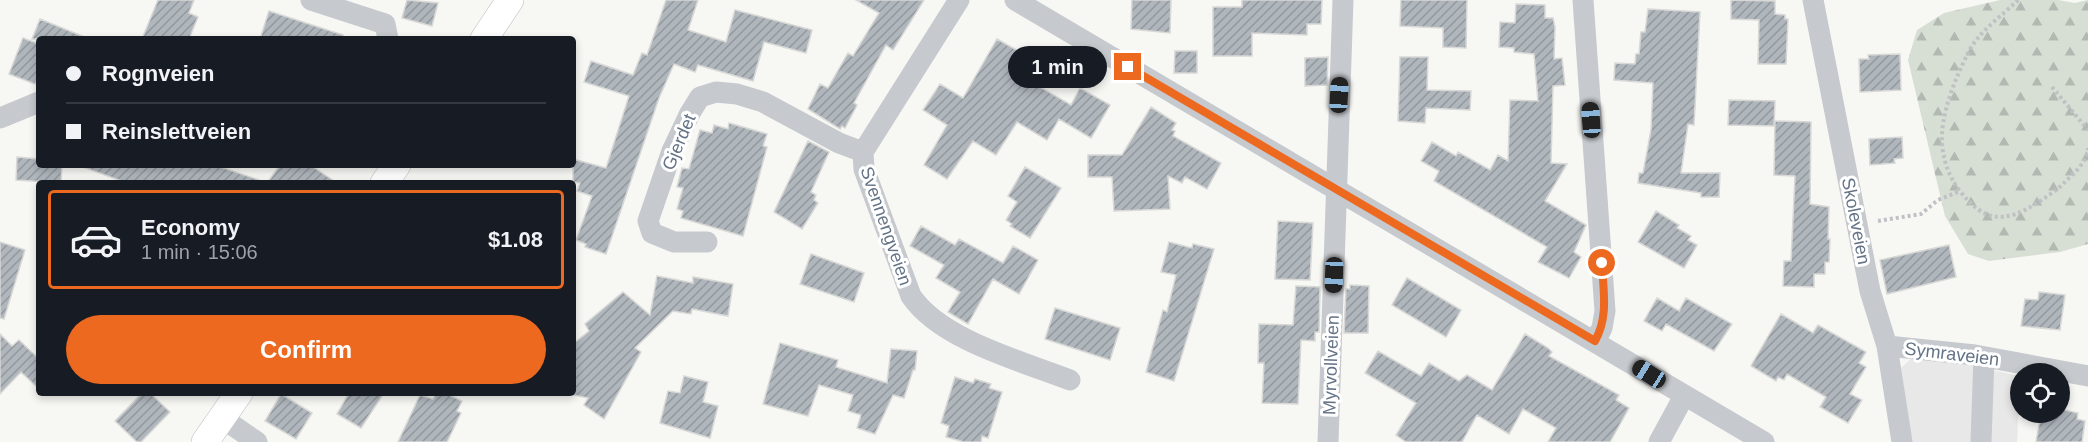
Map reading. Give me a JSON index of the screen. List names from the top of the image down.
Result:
{
  "streets": {
    "street": [
      "Gjerdet",
      "Skoleveien",
      "Svennengveien",
      "Symraveien",
      "Myrvollveien"
    ]
  },
  "crossings": [
    ["Gjerdet", "Svennengveien"],
    ["Skoleveien", "Symraveien"]
  ],
  "page": {
    "banner": ["Rognveien", "Reinslettveien"],
    "bubble": "1 min",
    "list": [
      {
        "name": "Economy",
        "note": "1 min · 15:06",
        "value": "$1.08"
      }
    ],
    "buttons": "Confirm"
  }
}
